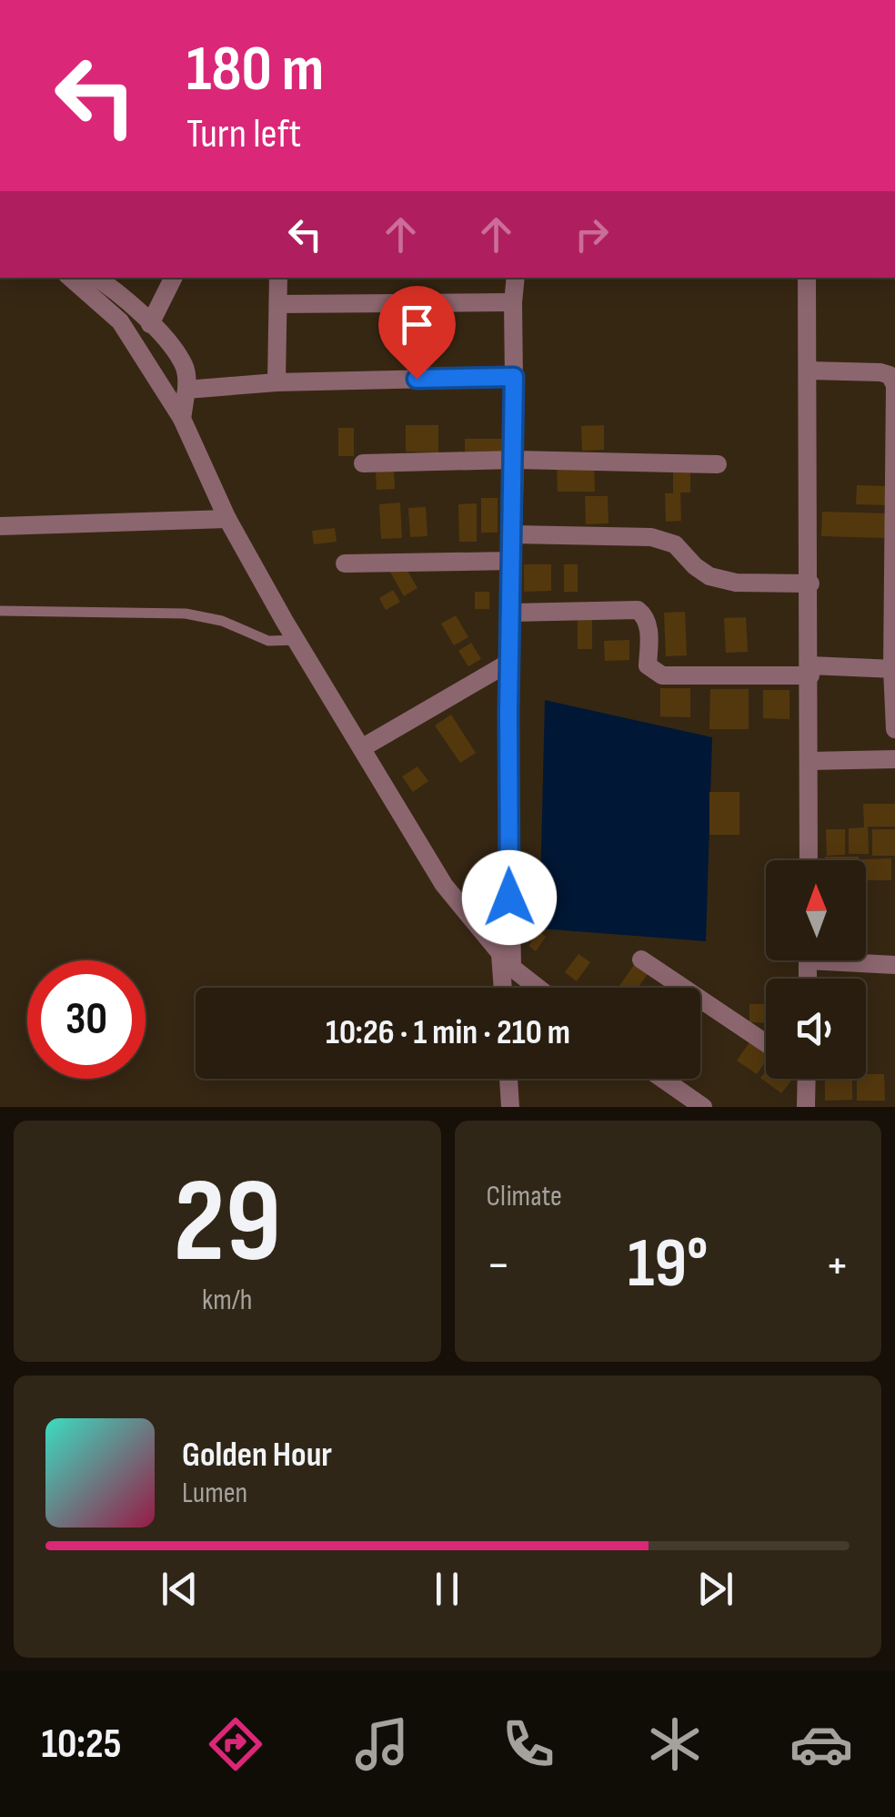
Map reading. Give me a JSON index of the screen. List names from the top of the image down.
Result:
{
  "north": "top",
  "page": {
    "turn": ["180 m", "Turn left"],
    "limit": "30",
    "trip": "10:26 · 1 min · 210 m",
    "tile": [
      ["29", "km/h"],
      "Climate"
    ],
    "heat": ["−", "19°", "+"],
    "song": ["Golden Hour", "Lumen"],
    "tabs": "10:25"
  }
}
